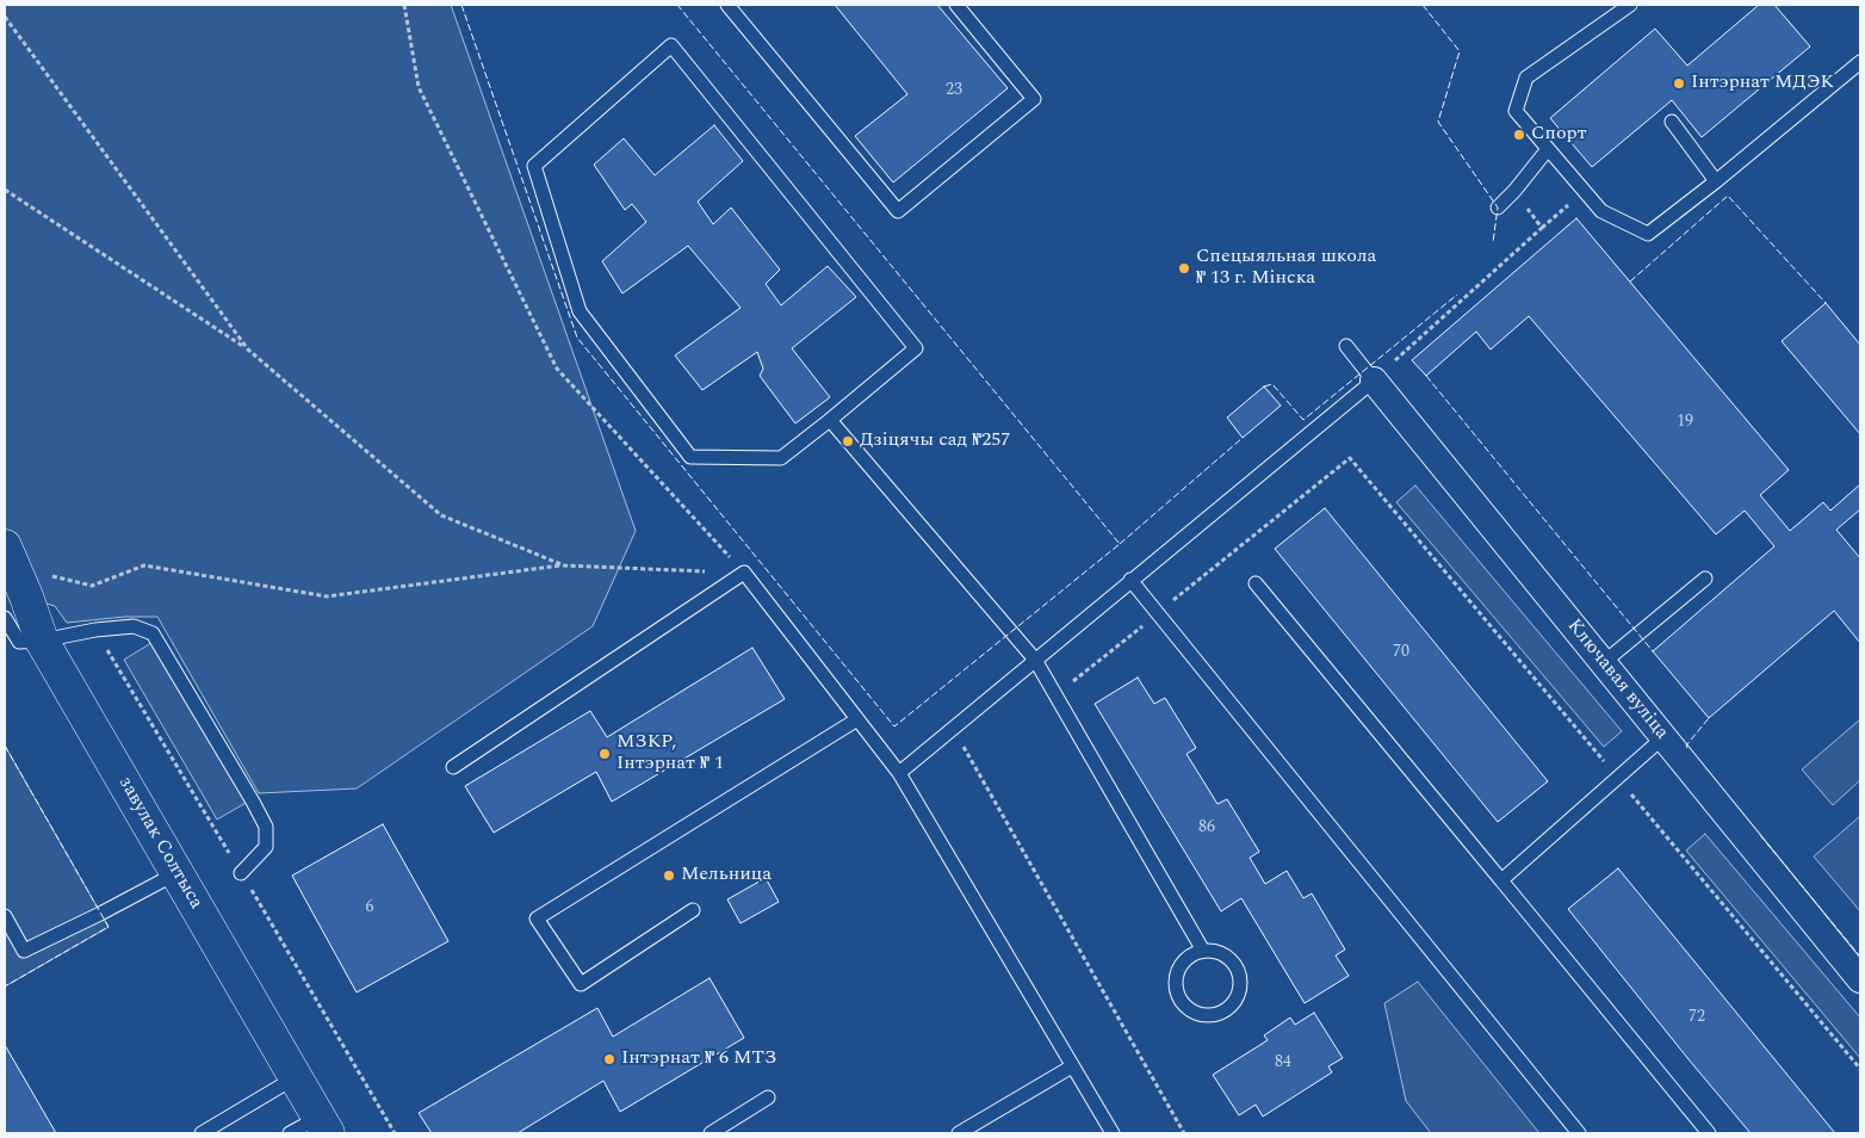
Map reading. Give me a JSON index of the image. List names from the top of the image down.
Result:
{
  "streets": {
    "street": ["Ключавая вуліца", "завулак Солтыса"]
  },
  "places": [
    "Інтэрнат МДЭК",
    "Спорт",
    "Спецыяльная школа № 13 г. Мінска",
    "Дзіцячы сад №257",
    "МЗКР, Інтэрнат № 1",
    "Мельница",
    "Інтэрнат № 6 МТЗ"
  ],
  "house_numbers": [
    "23",
    "19",
    "70",
    "86",
    "6",
    "72",
    "84"
  ]
}
